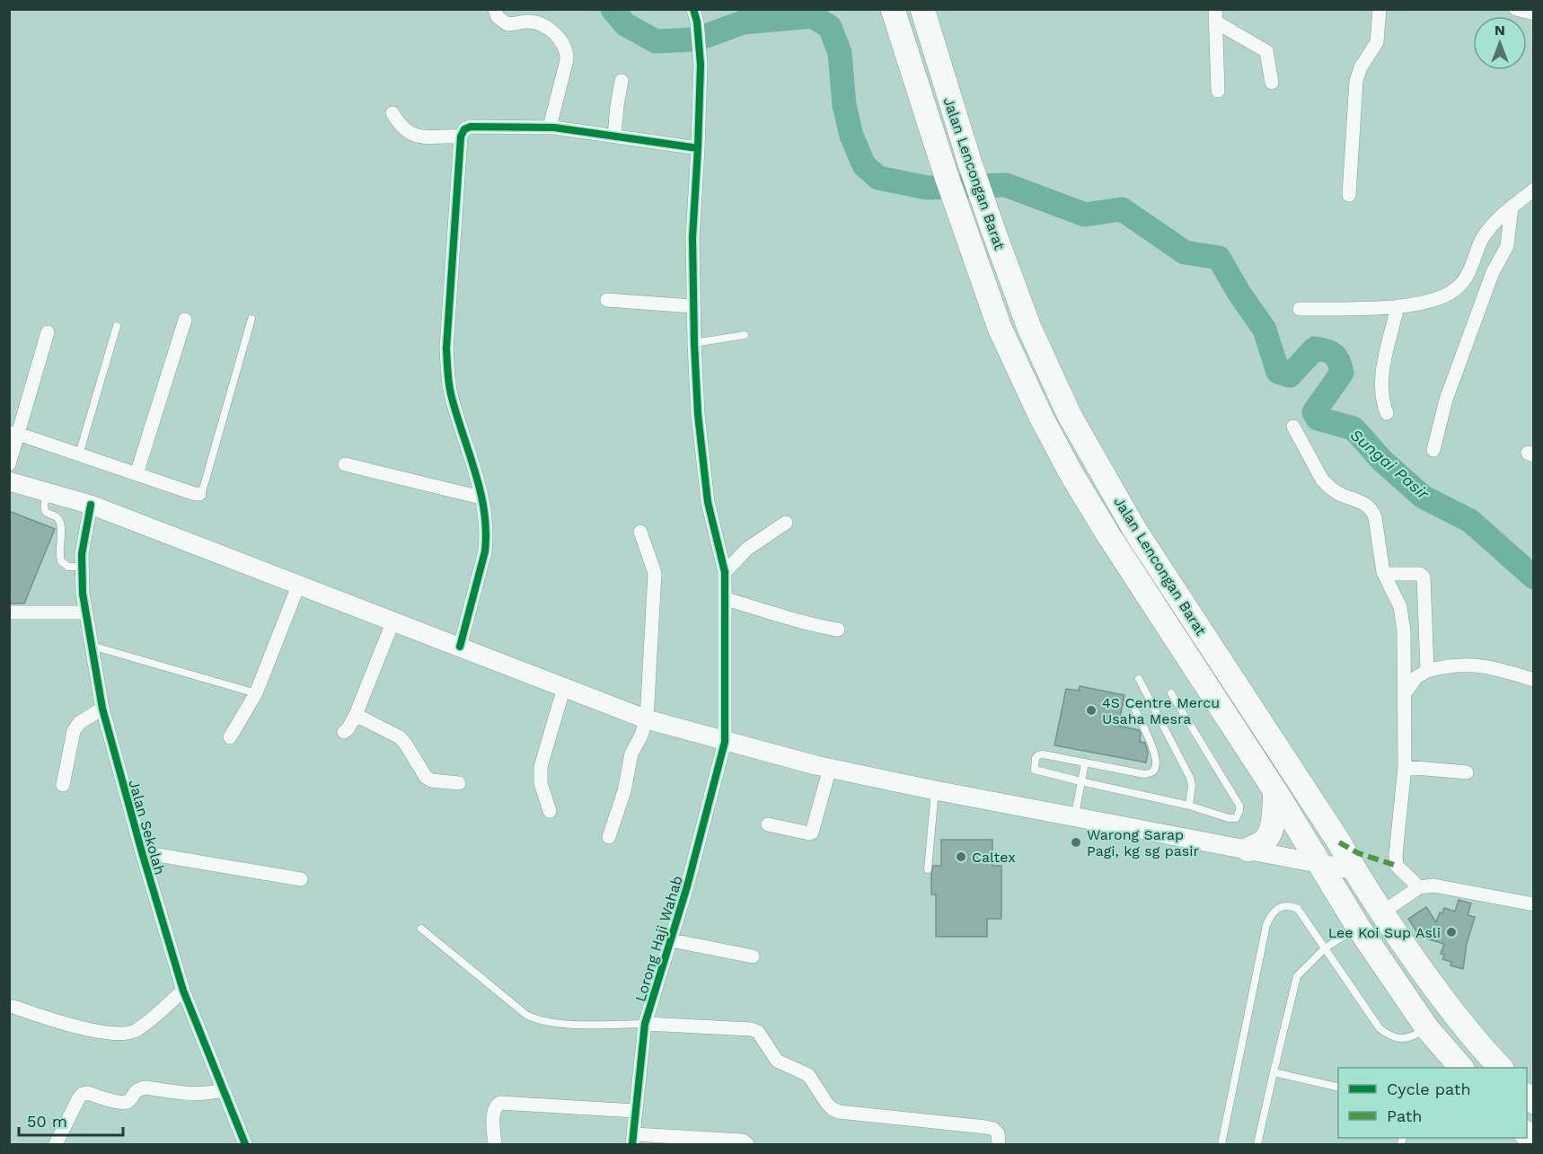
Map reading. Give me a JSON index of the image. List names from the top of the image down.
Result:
{
  "streets": {
    "highway": ["Jalan Lencongan Barat"],
    "street": ["Jalan Sekolah", "Lorong Haji Wahab"]
  },
  "water": ["Sungai Pasir"],
  "places": [
    "4S Centre Mercu Usaha Mesra",
    "Warong Sarap Pagi, kg sg pasir",
    "Caltex",
    "Lee Koi Sup Asli"
  ],
  "legend": ["Cycle path", "Path"],
  "scale_bar": "50 m",
  "north": "top"
}
